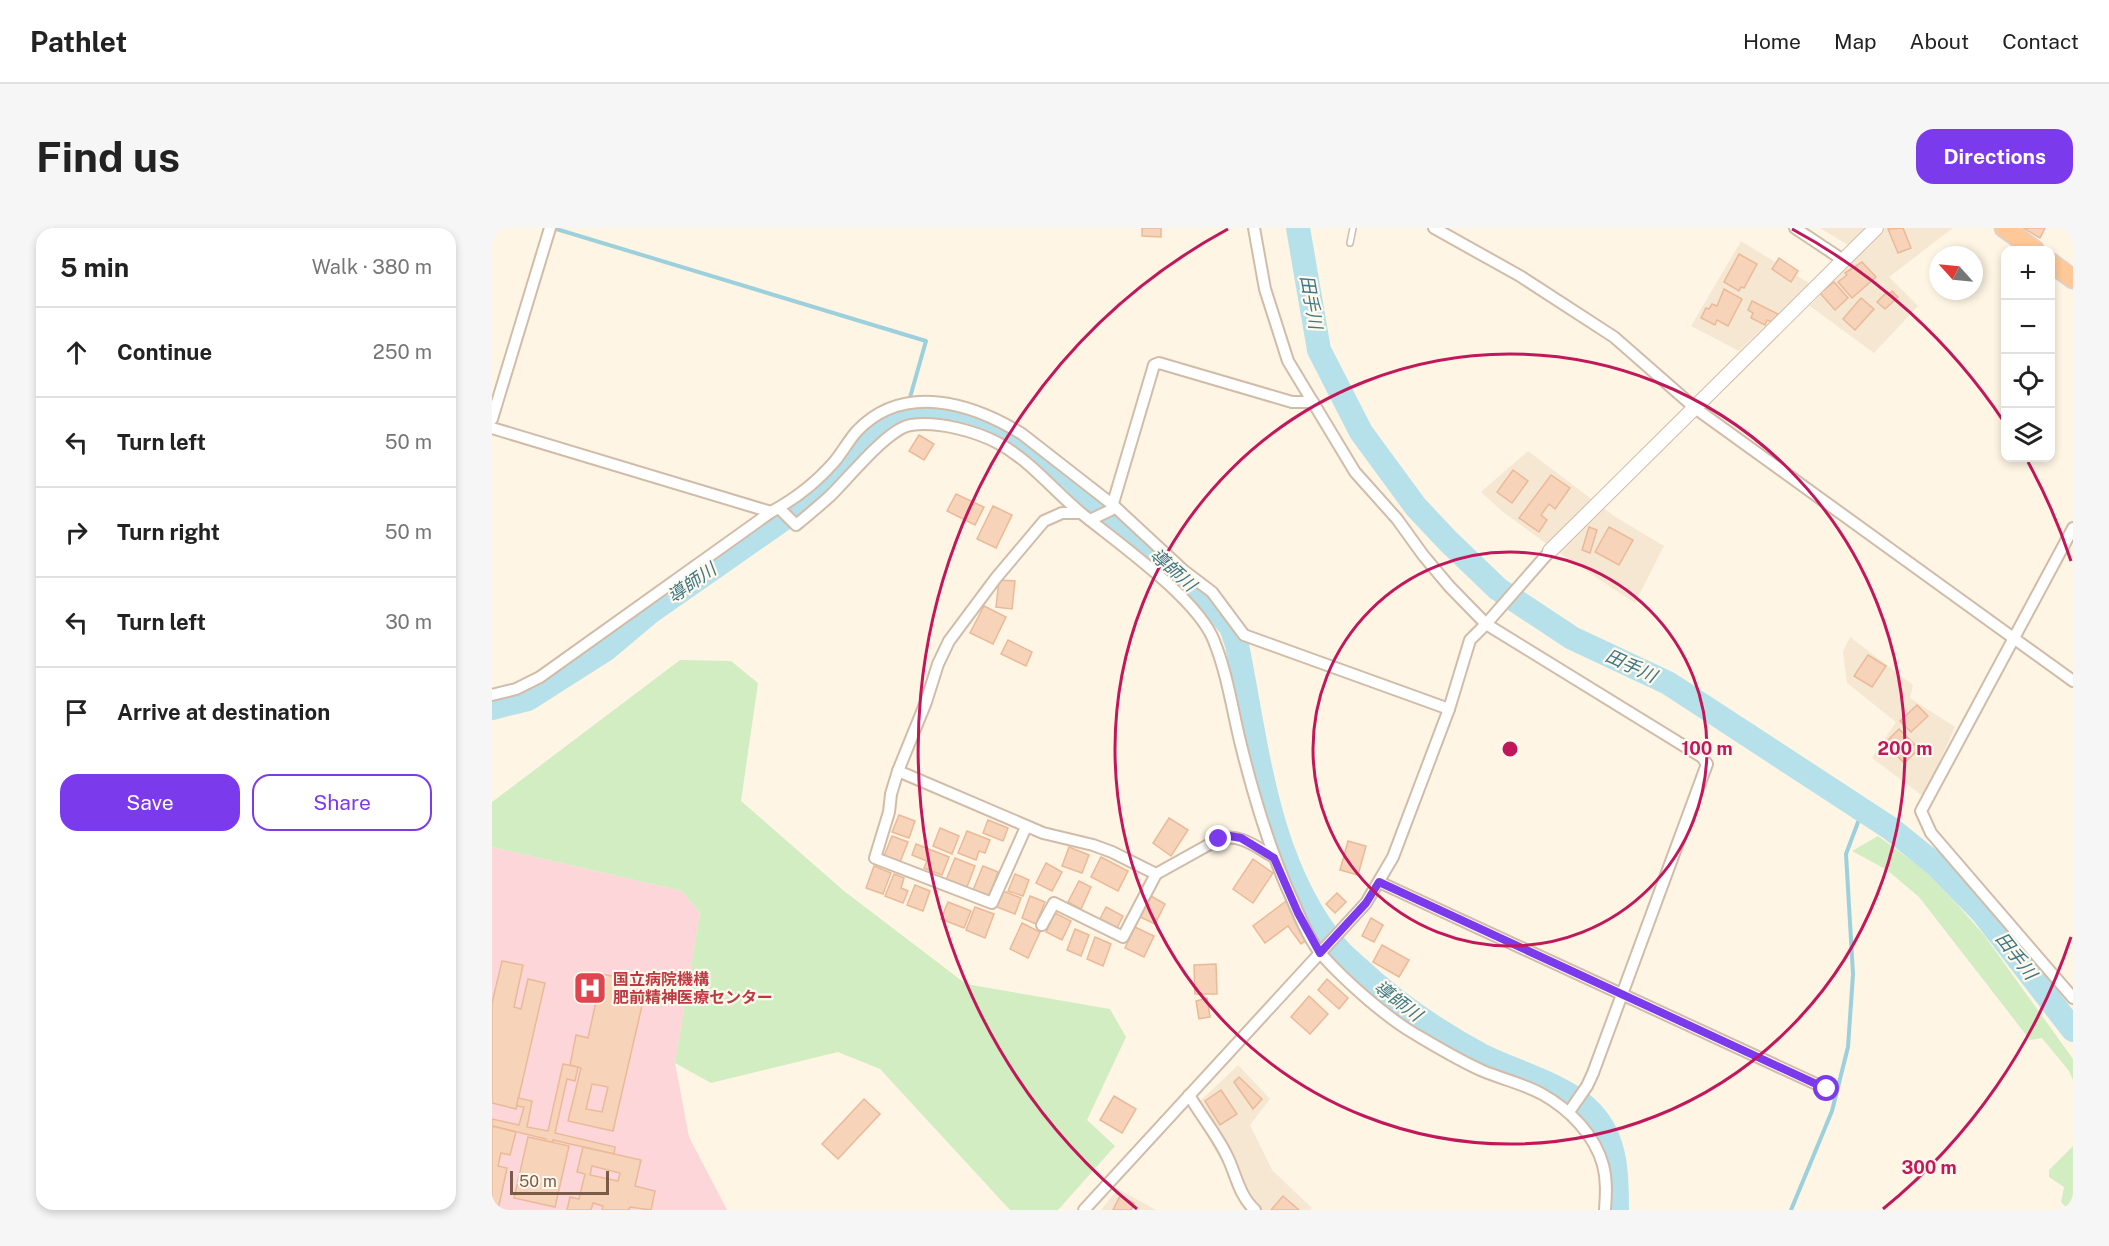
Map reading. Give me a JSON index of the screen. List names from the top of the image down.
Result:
{
  "water": ["田手川", "導師川"],
  "places": {
    "hospital": ["国立病院機構 肥前精神医療センター"]
  },
  "scale_bar": "50 m",
  "north": "top left",
  "page": {
    "header": "Pathlet",
    "nav": [
      "Home",
      "Map",
      "About",
      "Contact"
    ],
    "buttons": [
      "Directions",
      ["Save", "Share"]
    ],
    "title": "Find us",
    "heading": ["5 min", "Walk · 380 m"],
    "map_buttons": ["+", "−"],
    "list": [
      ["Continue", "250 m"],
      ["Turn left", "50 m"],
      ["Turn right", "50 m"],
      ["Turn left", "30 m"],
      "Arrive at destination"
    ],
    "scale": "50 m"
  },
  "rings": ["100 m", "200 m", "300 m"]
}
